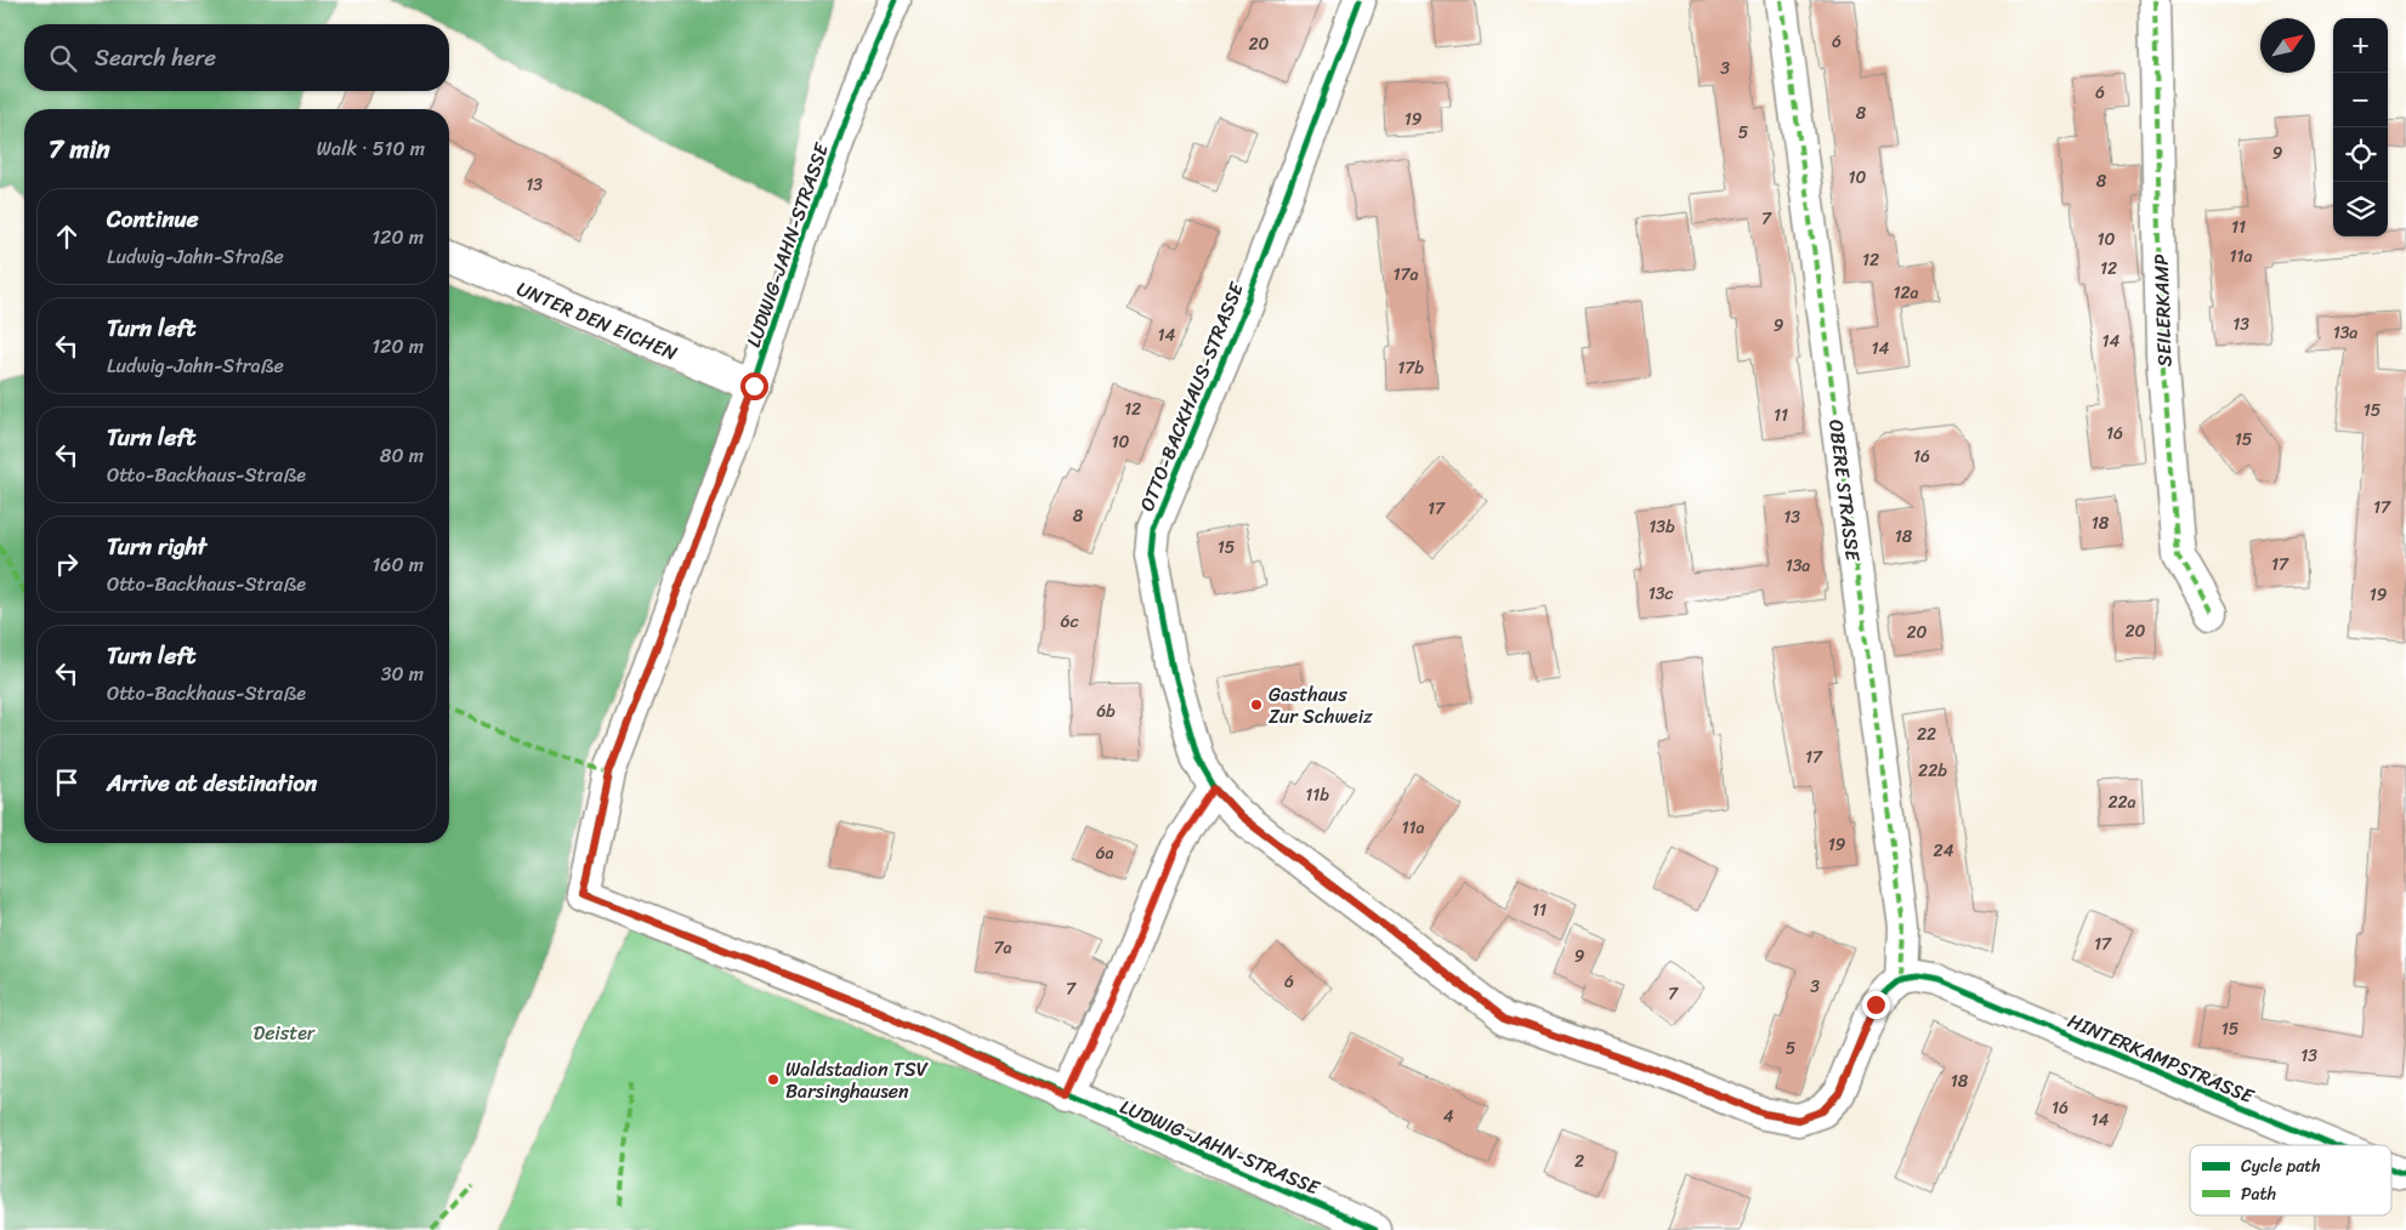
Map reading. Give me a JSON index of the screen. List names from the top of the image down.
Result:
{
  "streets": {
    "street": [
      "LUDWIG-JAHN-STRASSE",
      "SEILERKAMP",
      "UNTER DEN EICHEN",
      "OTTO-BACKHAUS-STRASSE",
      "OBERE STRASSE",
      "HINTERKAMPSTRASSE"
    ]
  },
  "crossings": [
    ["LUDWIG-JAHN-STRASSE", "UNTER DEN EICHEN"],
    ["OTTO-BACKHAUS-STRASSE", "OBERE STRASSE"],
    ["OTTO-BACKHAUS-STRASSE", "HINTERKAMPSTRASSE"],
    ["OBERE STRASSE", "HINTERKAMPSTRASSE"]
  ],
  "parks": ["Deister"],
  "places": ["Gasthaus Zur Schweiz", "Waldstadion TSV Barsinghausen"],
  "house_numbers": [
    "6",
    "20",
    "3",
    "6",
    "8",
    "19",
    "5",
    "9",
    "10",
    "8",
    "13",
    "7",
    "11",
    "10",
    "11a",
    "12",
    "12",
    "17a",
    "12a",
    "13",
    "9",
    "13a",
    "14",
    "14",
    "14",
    "17b",
    "12",
    "15",
    "11",
    "16",
    "15",
    "10",
    "16",
    "17",
    "17",
    "8",
    "13",
    "18",
    "13b",
    "18",
    "15",
    "17",
    "13a",
    "13c",
    "19",
    "6c",
    "20",
    "20",
    "6b",
    "22",
    "17",
    "22b",
    "11b",
    "22a",
    "11a",
    "19",
    "24",
    "6a",
    "11",
    "17",
    "7a",
    "9",
    "6",
    "3",
    "7",
    "7",
    "15",
    "5",
    "13",
    "18",
    "16",
    "4",
    "14",
    "2"
  ],
  "legend": ["Cycle path", "Path"],
  "north": "top right",
  "page": {
    "map_buttons": ["+", "−"],
    "search": "Search here",
    "heading": ["7 min", "Walk · 510 m"],
    "list": [
      ["Continue", "Ludwig-Jahn-Straße", "120 m"],
      ["Turn left", "Ludwig-Jahn-Straße", "120 m"],
      ["Turn left", "Otto-Backhaus-Straße", "80 m"],
      ["Turn right", "Otto-Backhaus-Straße", "160 m"],
      ["Turn left", "Otto-Backhaus-Straße", "30 m"],
      "Arrive at destination"
    ]
  }
}
